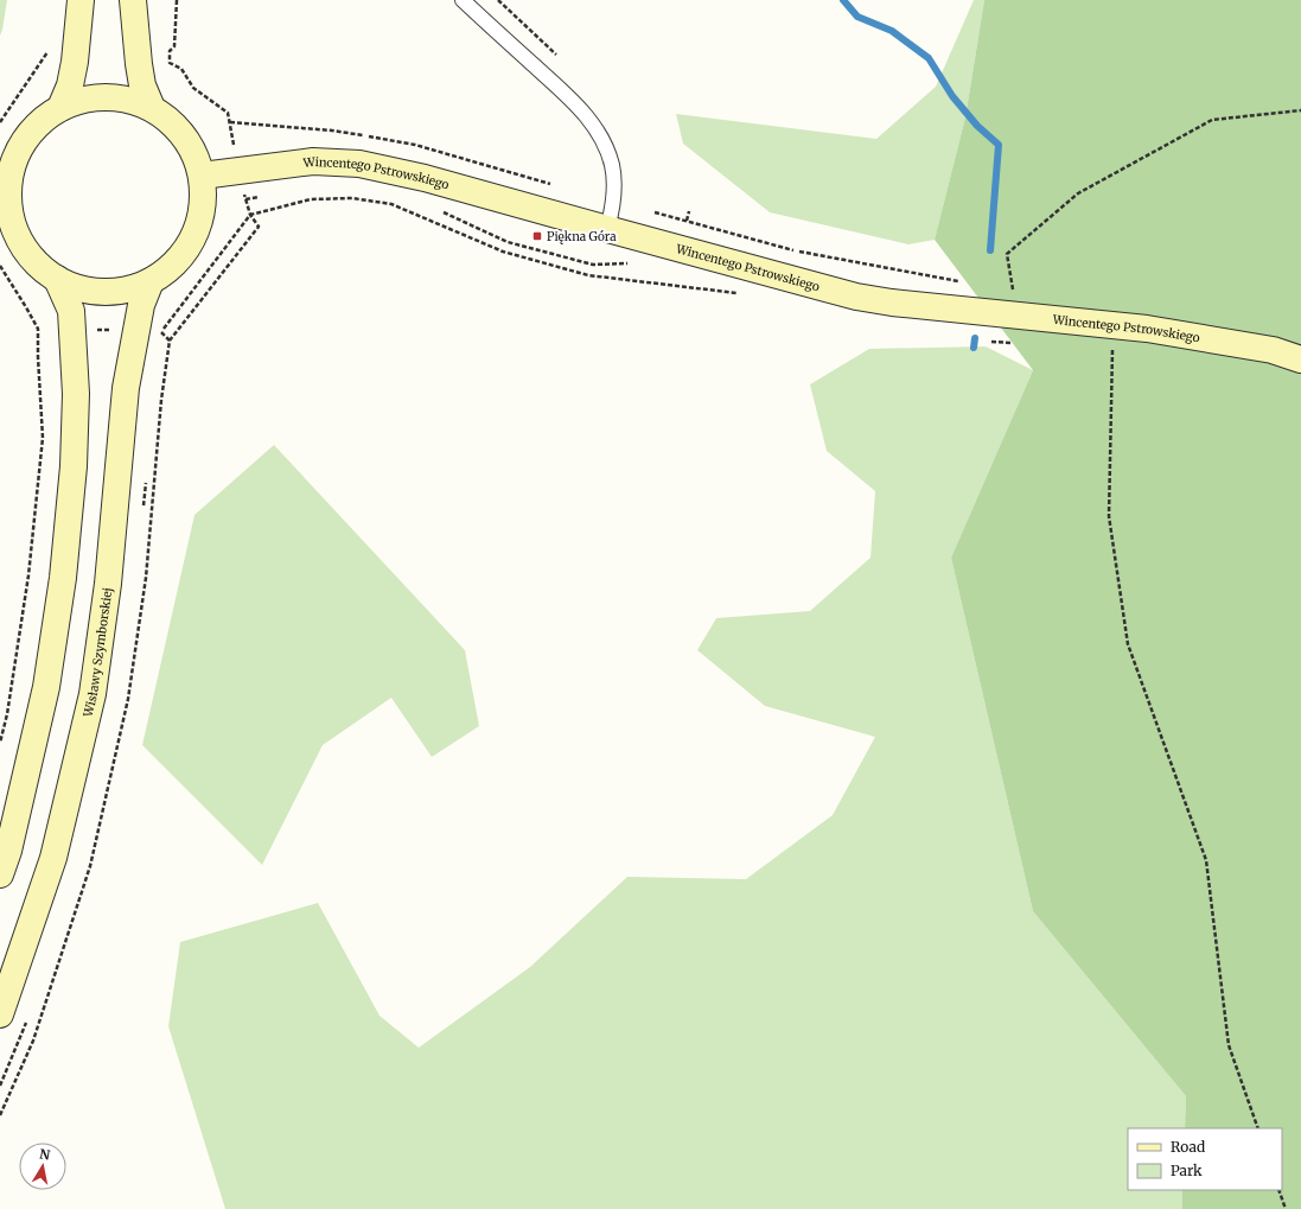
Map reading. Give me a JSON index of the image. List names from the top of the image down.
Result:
{
  "streets": {
    "main road": ["Wincentego Pstrowskiego", "Wisławy Szymborskiej"]
  },
  "places": {
    "transit": ["Piękna Góra"]
  },
  "legend": ["Road", "Park"],
  "north": "top"
}
